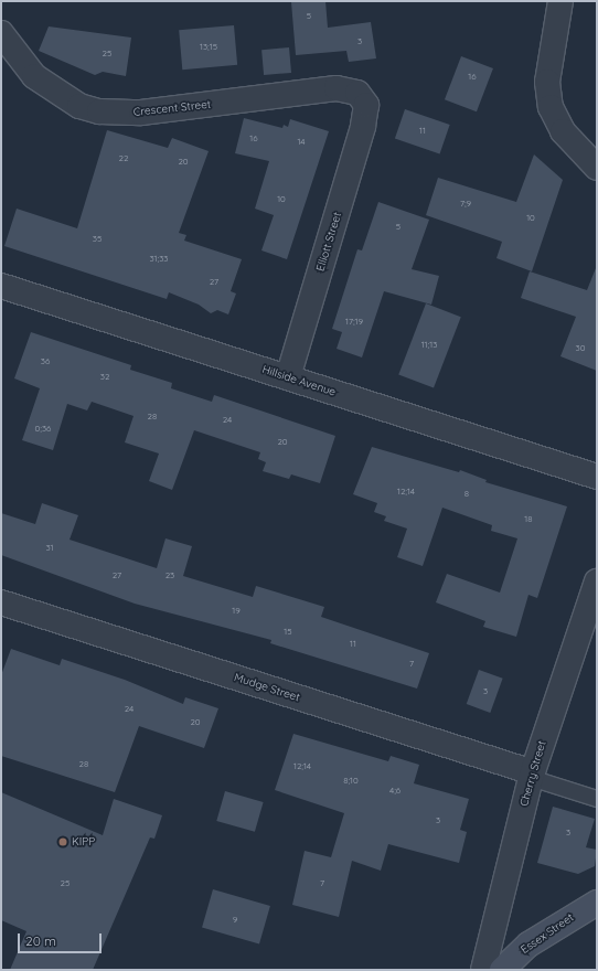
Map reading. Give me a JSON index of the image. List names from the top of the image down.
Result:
{
  "streets": {
    "main road": ["Essex Street"],
    "street": [
      "Crescent Street",
      "Elliott Street",
      "Hillside Avenue",
      "Mudge Street",
      "Cherry Street"
    ]
  },
  "crossings": [
    ["Crescent Street", "Elliott Street"],
    ["Elliott Street", "Hillside Avenue"],
    ["Mudge Street", "Cherry Street"]
  ],
  "places": ["KIPP"],
  "house_numbers": [
    "5",
    "3",
    "13;15",
    "25",
    "16",
    "11",
    "16",
    "14",
    "22",
    "20",
    "10",
    "7;9",
    "10",
    "5",
    "35",
    "31;33",
    "27",
    "17;19",
    "11;13",
    "30",
    "36",
    "32",
    "28",
    "24",
    "0;36",
    "20",
    "12;14",
    "8",
    "18",
    "31",
    "27",
    "23",
    "19",
    "15",
    "11",
    "7",
    "3",
    "24",
    "20",
    "28",
    "12;14",
    "8;10",
    "4;6",
    "3",
    "3",
    "25",
    "7",
    "9"
  ],
  "scale_bar": "20 m"
}
